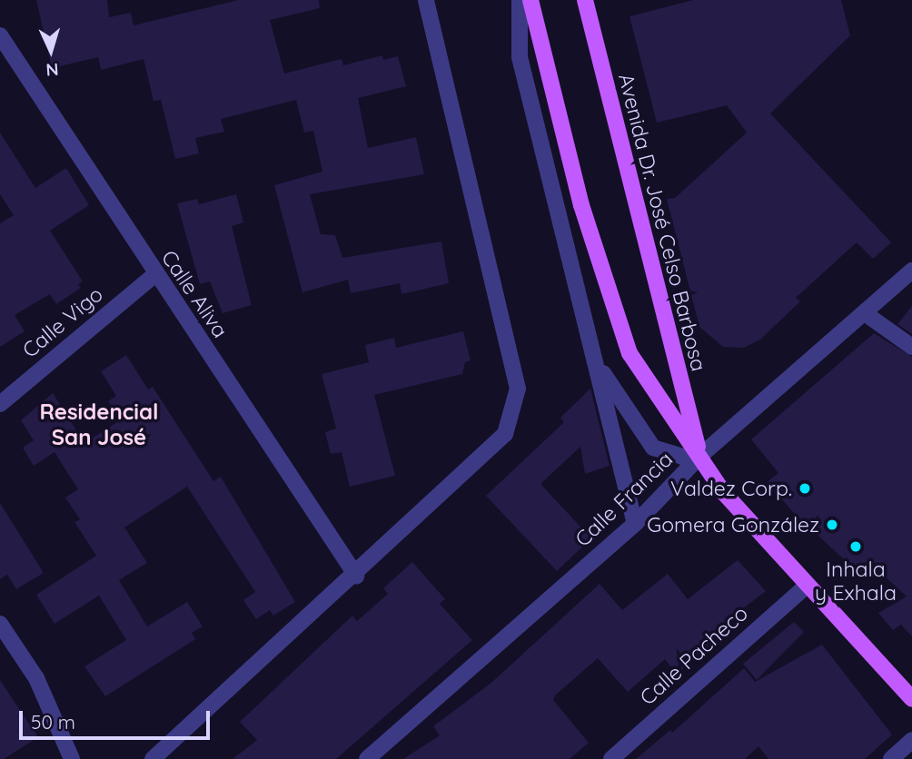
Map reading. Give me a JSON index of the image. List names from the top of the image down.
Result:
{
  "streets": {
    "main road": ["Avenida Dr. José Celso Barbosa"],
    "street": [
      "Calle Aliva",
      "Calle Vigo",
      "Calle Francia",
      "Calle Pacheco"
    ]
  },
  "crossings": [
    ["Avenida Dr. José Celso Barbosa", "Calle Francia"],
    ["Avenida Dr. José Celso Barbosa", "Calle Pacheco"],
    ["Calle Aliva", "Calle Vigo"]
  ],
  "districts": ["Residencial San José"],
  "places": ["Valdez Corp.", "Gomera González", "Inhala y Exhala"],
  "scale_bar": "50 m",
  "north": "bottom"
}
